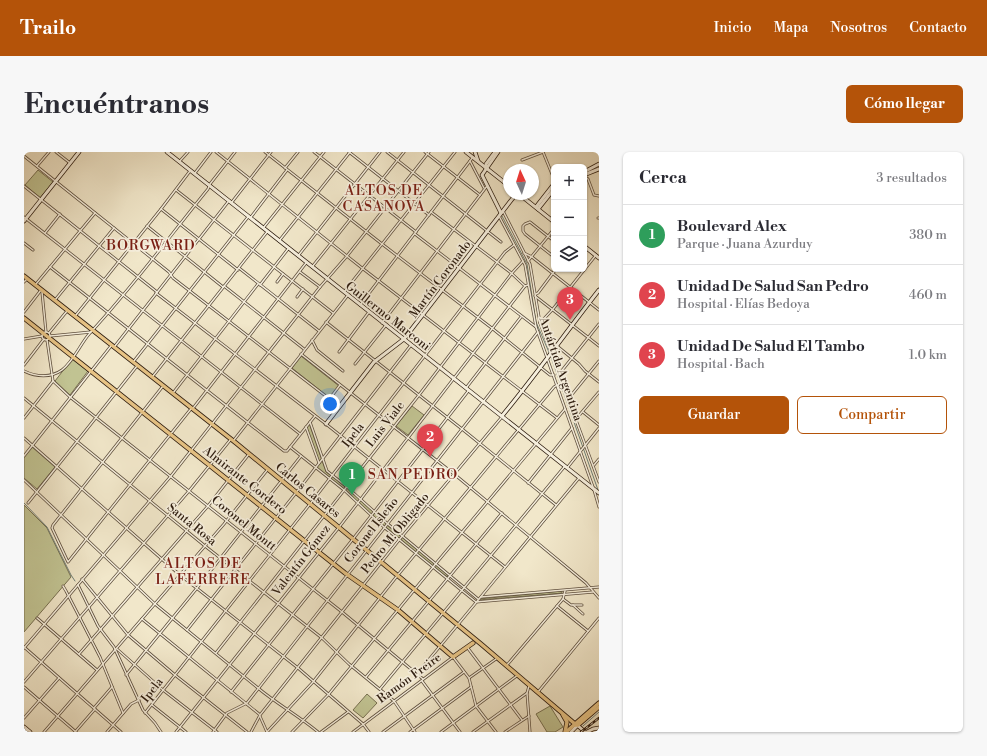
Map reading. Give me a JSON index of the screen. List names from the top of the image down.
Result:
{
  "streets": {
    "main road": ["Almirante Cordero", "Carlos Casares", "Ramón Freire"],
    "street": [
      "Martín Coronado",
      "Guillermo Marconi",
      "Antártida Argentina",
      "Luis Viale",
      "Ipela",
      "Coronel Montt",
      "Santa Rosa",
      "Coronel Isleño",
      "Pedro M. Obligado",
      "Valentín Gómez"
    ]
  },
  "crossings": [
    ["Martín Coronado", "Guillermo Marconi"],
    ["Martín Coronado", "Antártida Argentina"],
    ["Guillermo Marconi", "Antártida Argentina"],
    ["Guillermo Marconi", "Luis Viale"],
    ["Guillermo Marconi", "Ipela"],
    ["Guillermo Marconi", "Coronel Isleño"],
    ["Guillermo Marconi", "Pedro M. Obligado"],
    ["Guillermo Marconi", "Valentín Gómez"],
    ["Antártida Argentina", "Luis Viale"],
    ["Antártida Argentina", "Ipela"],
    ["Antártida Argentina", "Coronel Isleño"],
    ["Antártida Argentina", "Pedro M. Obligado"],
    ["Luis Viale", "Almirante Cordero"],
    ["Luis Viale", "Carlos Casares"],
    ["Luis Viale", "Coronel Montt"],
    ["Luis Viale", "Santa Rosa"],
    ["Ipela", "Almirante Cordero"],
    ["Ipela", "Carlos Casares"],
    ["Ipela", "Coronel Montt"],
    ["Ipela", "Santa Rosa"],
    ["Almirante Cordero", "Coronel Isleño"],
    ["Almirante Cordero", "Pedro M. Obligado"],
    ["Almirante Cordero", "Valentín Gómez"],
    ["Almirante Cordero", "Ramón Freire"],
    ["Carlos Casares", "Coronel Isleño"],
    ["Carlos Casares", "Pedro M. Obligado"],
    ["Carlos Casares", "Valentín Gómez"],
    ["Carlos Casares", "Ramón Freire"],
    ["Coronel Montt", "Coronel Isleño"],
    ["Coronel Montt", "Pedro M. Obligado"],
    ["Coronel Montt", "Valentín Gómez"],
    ["Coronel Montt", "Ramón Freire"],
    ["Santa Rosa", "Coronel Isleño"],
    ["Santa Rosa", "Pedro M. Obligado"],
    ["Santa Rosa", "Valentín Gómez"],
    ["Santa Rosa", "Ramón Freire"]
  ],
  "districts": [
    "ALTOS DE CASANOVA",
    "BORGWARD",
    "SAN PEDRO",
    "ALTOS DE LAFERRERE"
  ],
  "north": "top",
  "page": {
    "header": "Trailo",
    "nav": [
      "Inicio",
      "Mapa",
      "Nosotros",
      "Contacto"
    ],
    "buttons": [
      "Cómo llegar",
      ["Guardar", "Compartir"]
    ],
    "title": "Encuéntranos",
    "heading": ["Cerca", "3 resultados"],
    "map_buttons": ["+", "−"],
    "list": [
      {
        "mark": "1",
        "name": "Boulevard Alex",
        "note": "Parque · Juana Azurduy",
        "value": "380 m"
      },
      {
        "mark": "2",
        "name": "Unidad De Salud San Pedro",
        "note": "Hospital · Elías Bedoya",
        "value": "460 m"
      },
      {
        "mark": "3",
        "name": "Unidad De Salud El Tambo",
        "note": "Hospital · Bach",
        "value": "1.0 km"
      }
    ],
    "pins": ["3", "2", "1"]
  }
}
